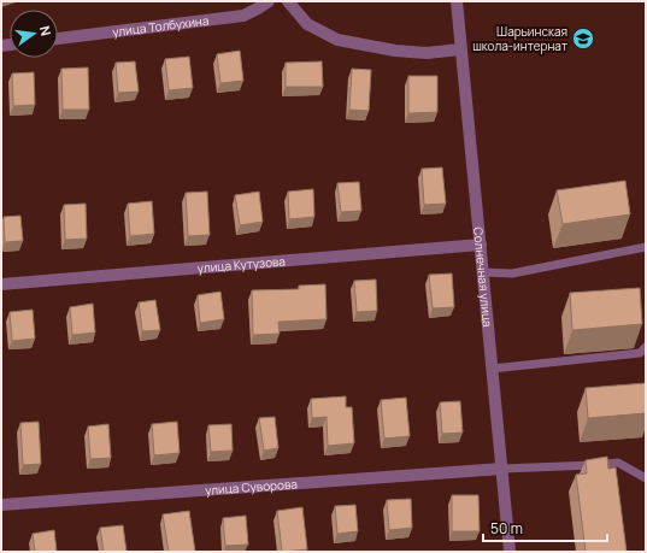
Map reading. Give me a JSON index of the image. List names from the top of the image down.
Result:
{
  "streets": {
    "street": [
      "улица Толбухина",
      "улица Кутузова",
      "Солнечная улица",
      "улица Суворова"
    ]
  },
  "crossings": [
    ["улица Кутузова", "Солнечная улица"],
    ["Солнечная улица", "улица Суворова"]
  ],
  "places": {
    "school or university": ["Шарьинская школа-интернат"]
  },
  "scale_bar": "50 m",
  "north": "right"
}
